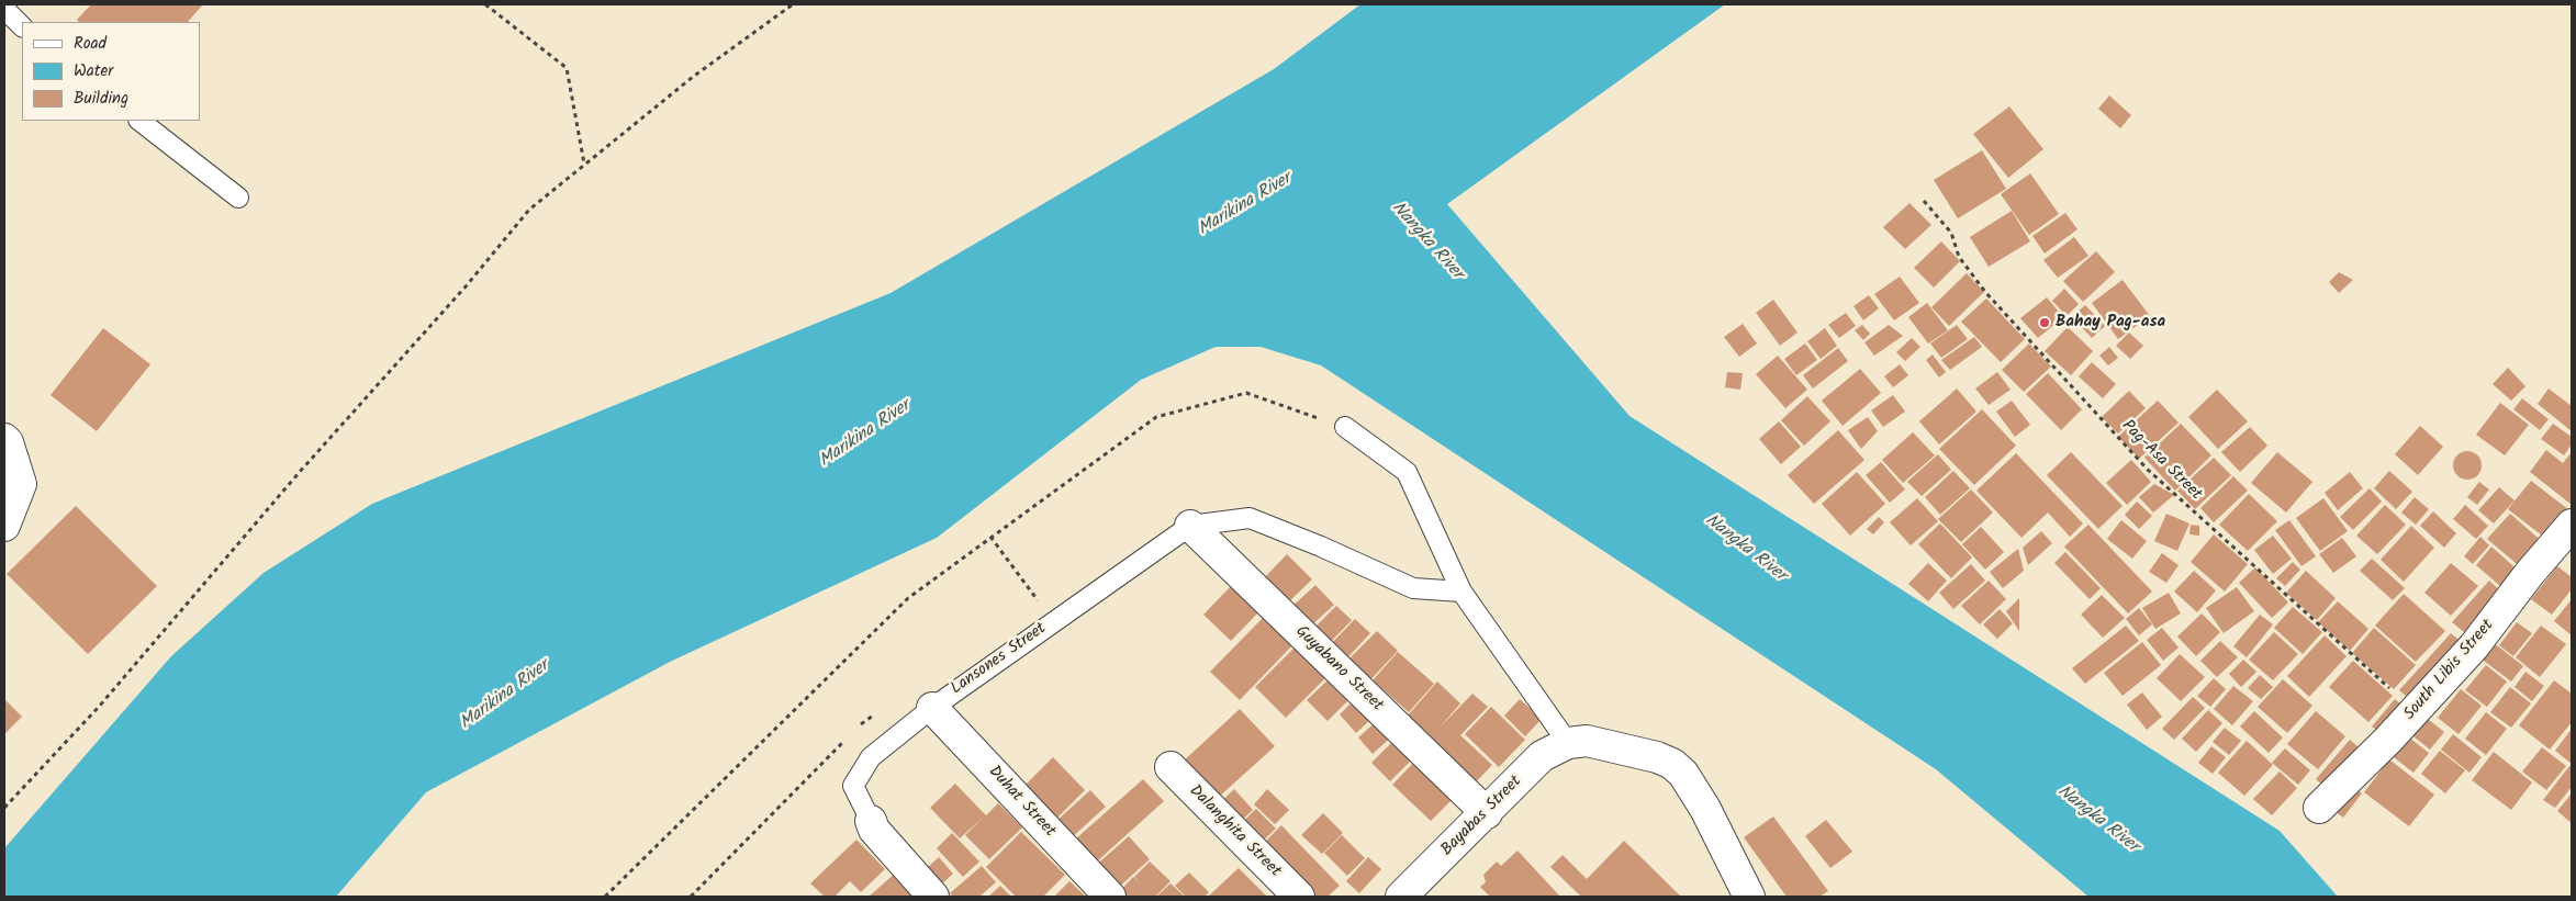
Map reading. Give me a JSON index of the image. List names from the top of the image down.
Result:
{
  "streets": {
    "street": [
      "Guyabano Street",
      "South Libis Street",
      "Duhat Street",
      "Bayabas Street",
      "Dalanghita Street"
    ],
    "lane": ["Lansones Street"],
    "path": ["Pag-Asa Street"]
  },
  "crossings": [
    ["Pag-Asa Street", "South Libis Street"],
    ["Lansones Street", "Guyabano Street"],
    ["Lansones Street", "Duhat Street"],
    ["Guyabano Street", "Bayabas Street"]
  ],
  "water": ["Marikina River", "Nangka River"],
  "places": ["Bahay Pag-asa"],
  "legend": ["Road", "Water", "Building"]
}
